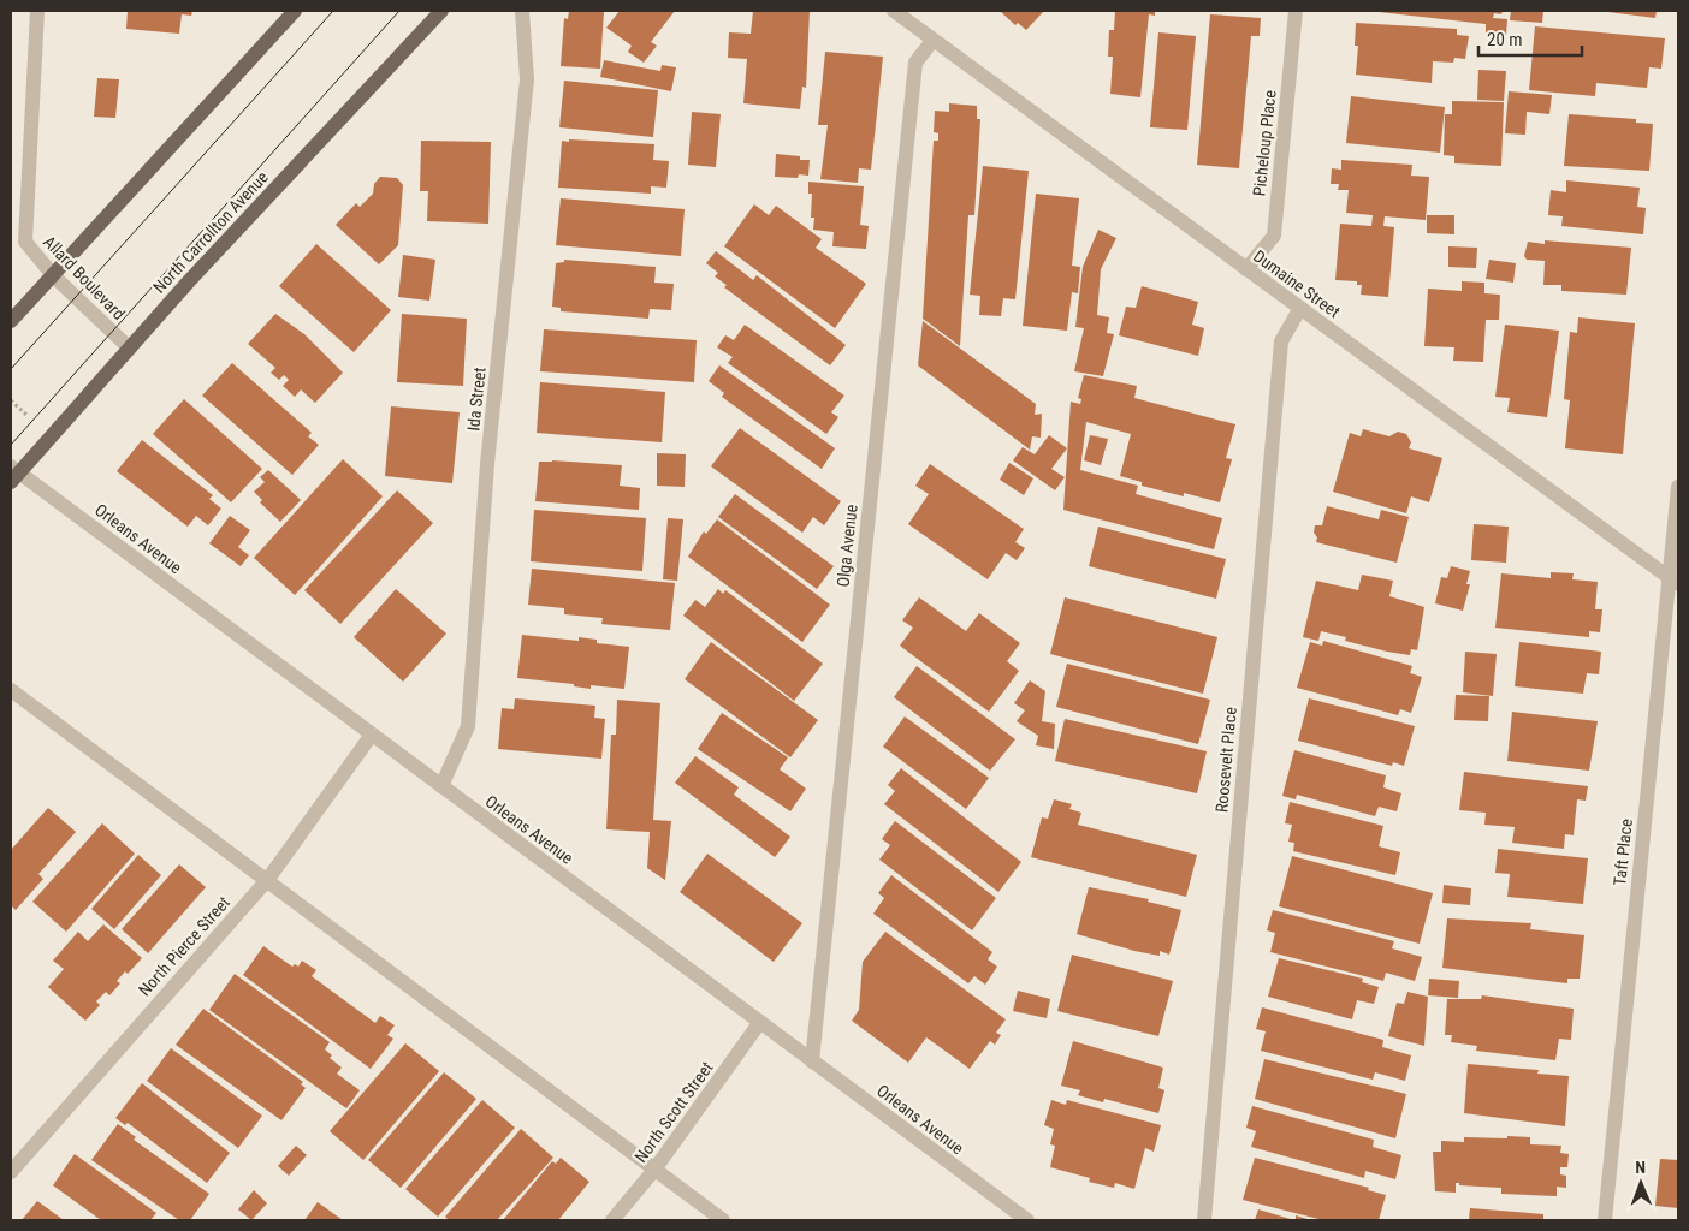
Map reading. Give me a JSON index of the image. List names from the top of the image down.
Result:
{
  "streets": {
    "main road": ["North Carrollton Avenue"],
    "street": [
      "Picheloup Place",
      "Allard Boulevard",
      "Dumaine Street",
      "Ida Street",
      "Orleans Avenue",
      "Olga Avenue",
      "Roosevelt Place",
      "Taft Place",
      "North Pierce Street",
      "North Scott Street"
    ]
  },
  "crossings": [
    ["Picheloup Place", "Dumaine Street"],
    ["North Carrollton Avenue", "Allard Boulevard"],
    ["North Carrollton Avenue", "Orleans Avenue"],
    ["Dumaine Street", "Olga Avenue"],
    ["Dumaine Street", "Roosevelt Place"],
    ["Dumaine Street", "Taft Place"],
    ["Ida Street", "Orleans Avenue"],
    ["Orleans Avenue", "Olga Avenue"],
    ["Orleans Avenue", "North Pierce Street"],
    ["Orleans Avenue", "North Scott Street"]
  ],
  "scale_bar": "20 m",
  "north": "top"
}
